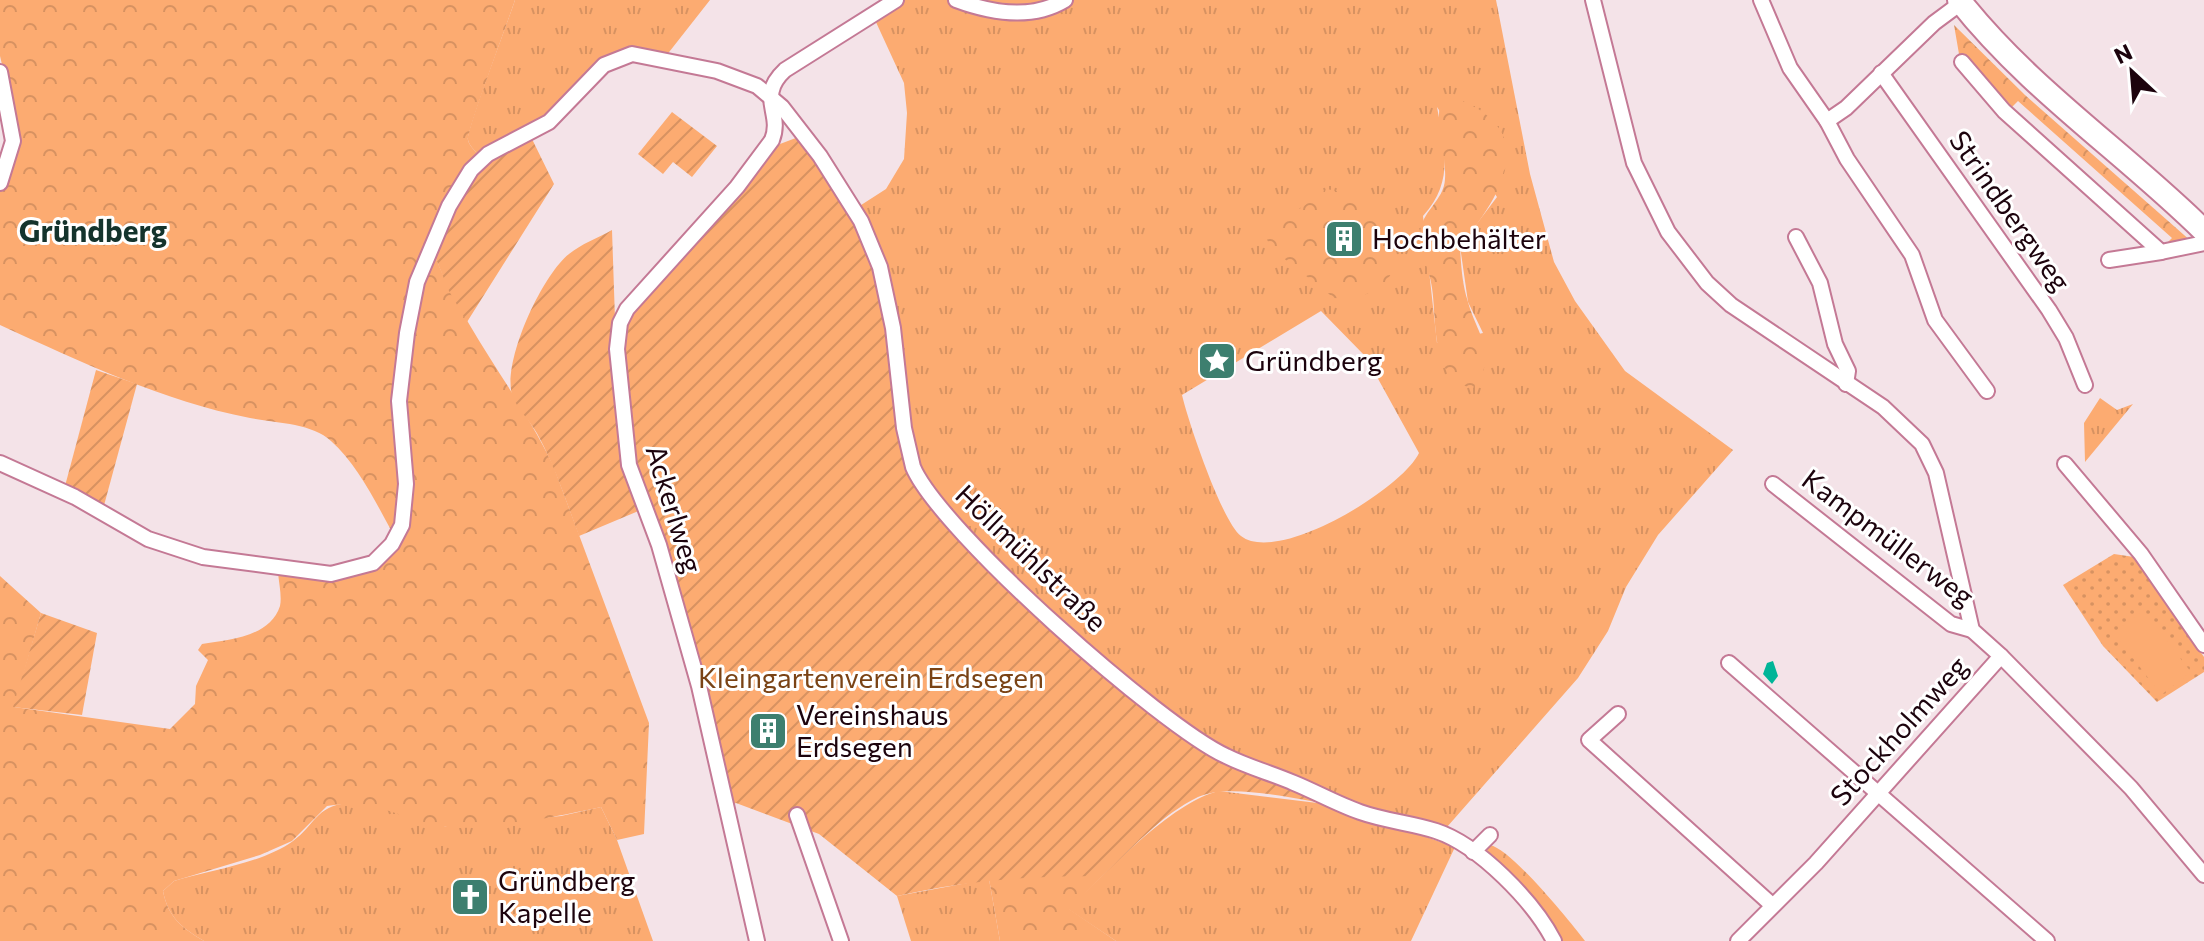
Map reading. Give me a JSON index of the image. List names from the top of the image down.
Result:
{
  "streets": {
    "street": [
      "Strindbergweg",
      "Ackerlweg",
      "Kampmüllerweg",
      "Höllmühlstraße",
      "Stockholmweg"
    ]
  },
  "crossings": [
    ["Kampmüllerweg", "Stockholmweg"]
  ],
  "districts": ["Gründberg"],
  "parks": ["Kleingartenverein Erdsegen"],
  "places": {
    "building": ["Hochbehälter", "Vereinshaus Erdsegen"],
    "place": ["Gründberg"],
    "church": ["Gründberg Kapelle"]
  },
  "north": "top left"
}
